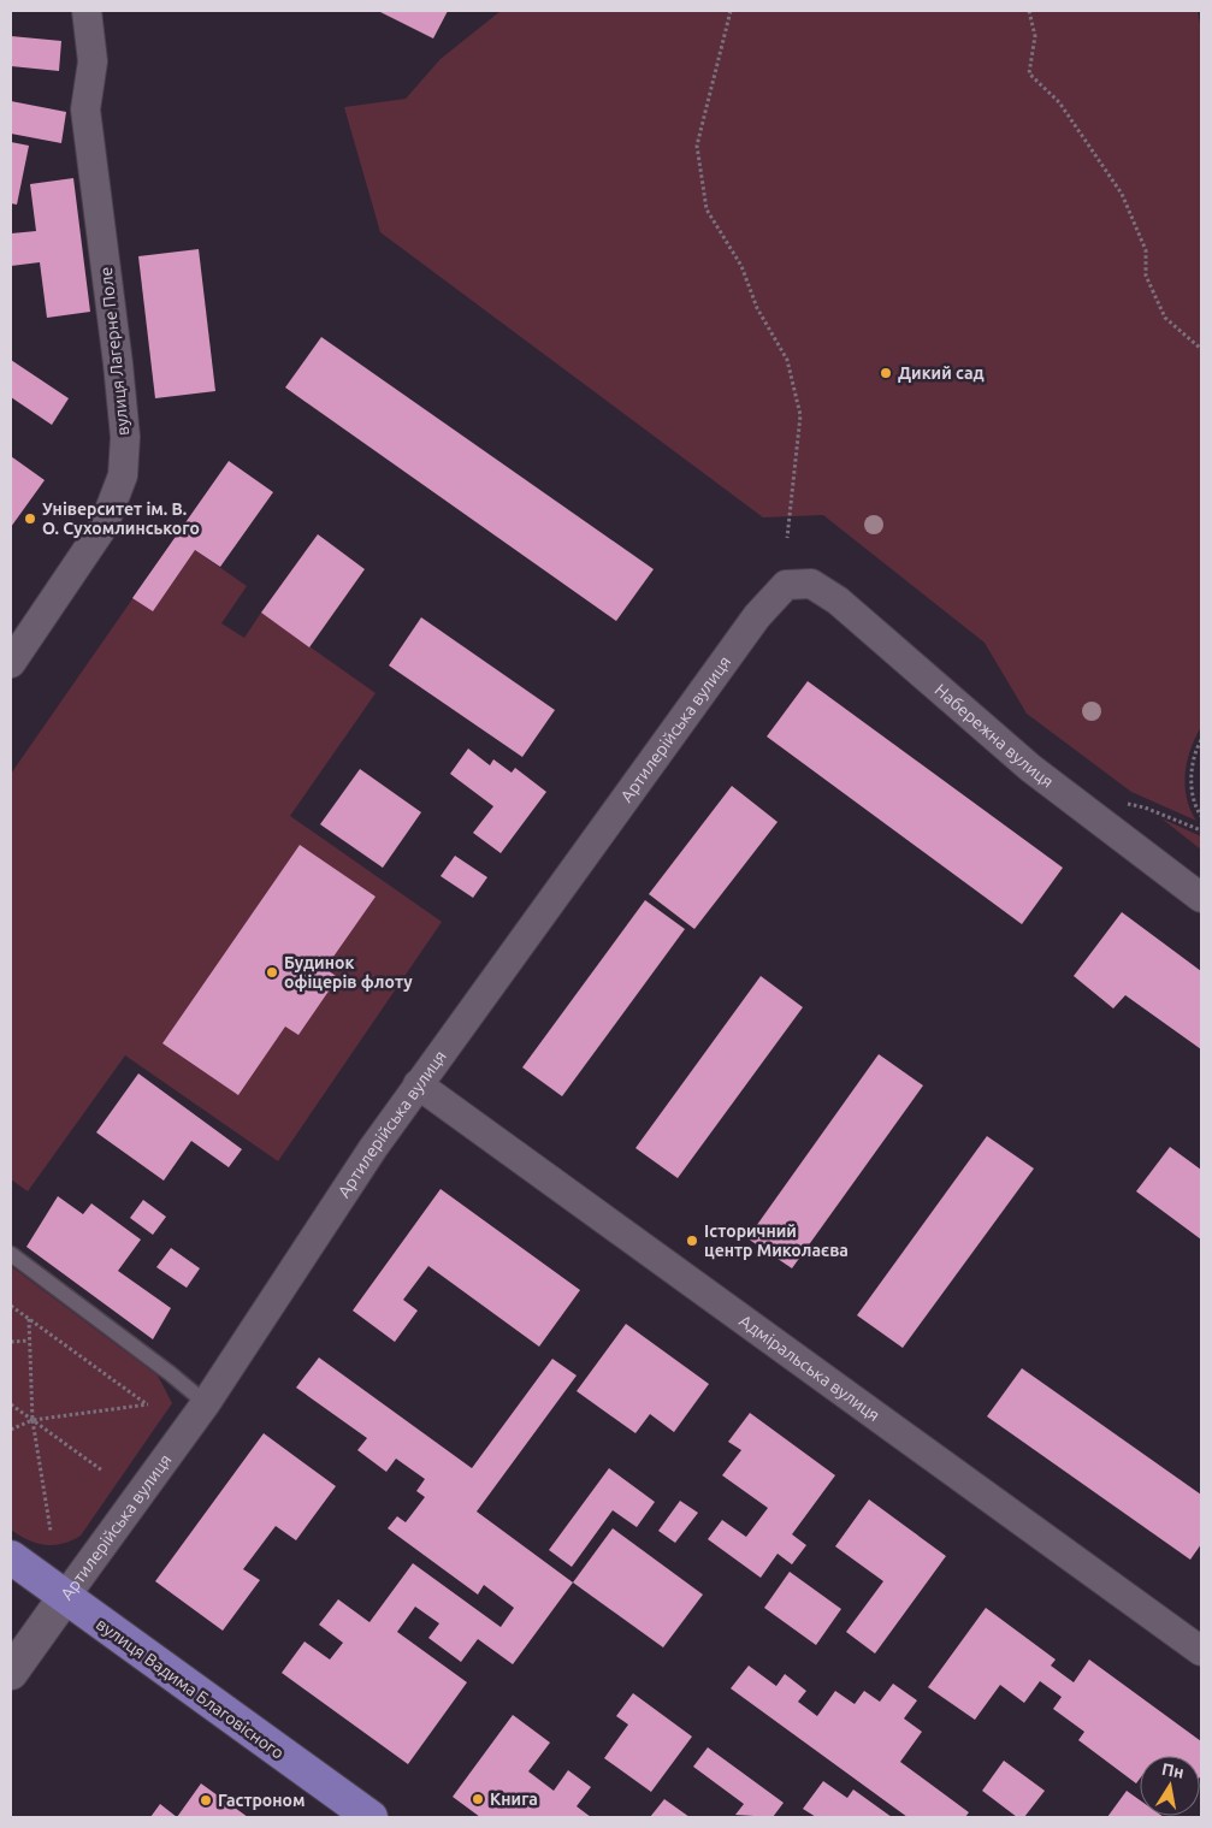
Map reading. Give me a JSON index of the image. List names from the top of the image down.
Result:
{
  "streets": {
    "highway": ["вулиця Вадима Благовісного"],
    "street": [
      "вулиця Лагерне Поле",
      "Артилерійська вулиця",
      "Набережна вулиця",
      "Адміральська вулиця"
    ]
  },
  "crossings": [
    ["Артилерійська вулиця", "Набережна вулиця"],
    ["Артилерійська вулиця", "Адміральська вулиця"],
    ["Артилерійська вулиця", "вулиця Вадима Благовісного"]
  ],
  "places": [
    "Дикий сад",
    "Університет ім. В. О. Сухомлинського",
    "Будинок офіцерів флоту",
    "Історичний центр Миколаєва",
    "Книга",
    "Гастроном"
  ],
  "north": "top"
}
